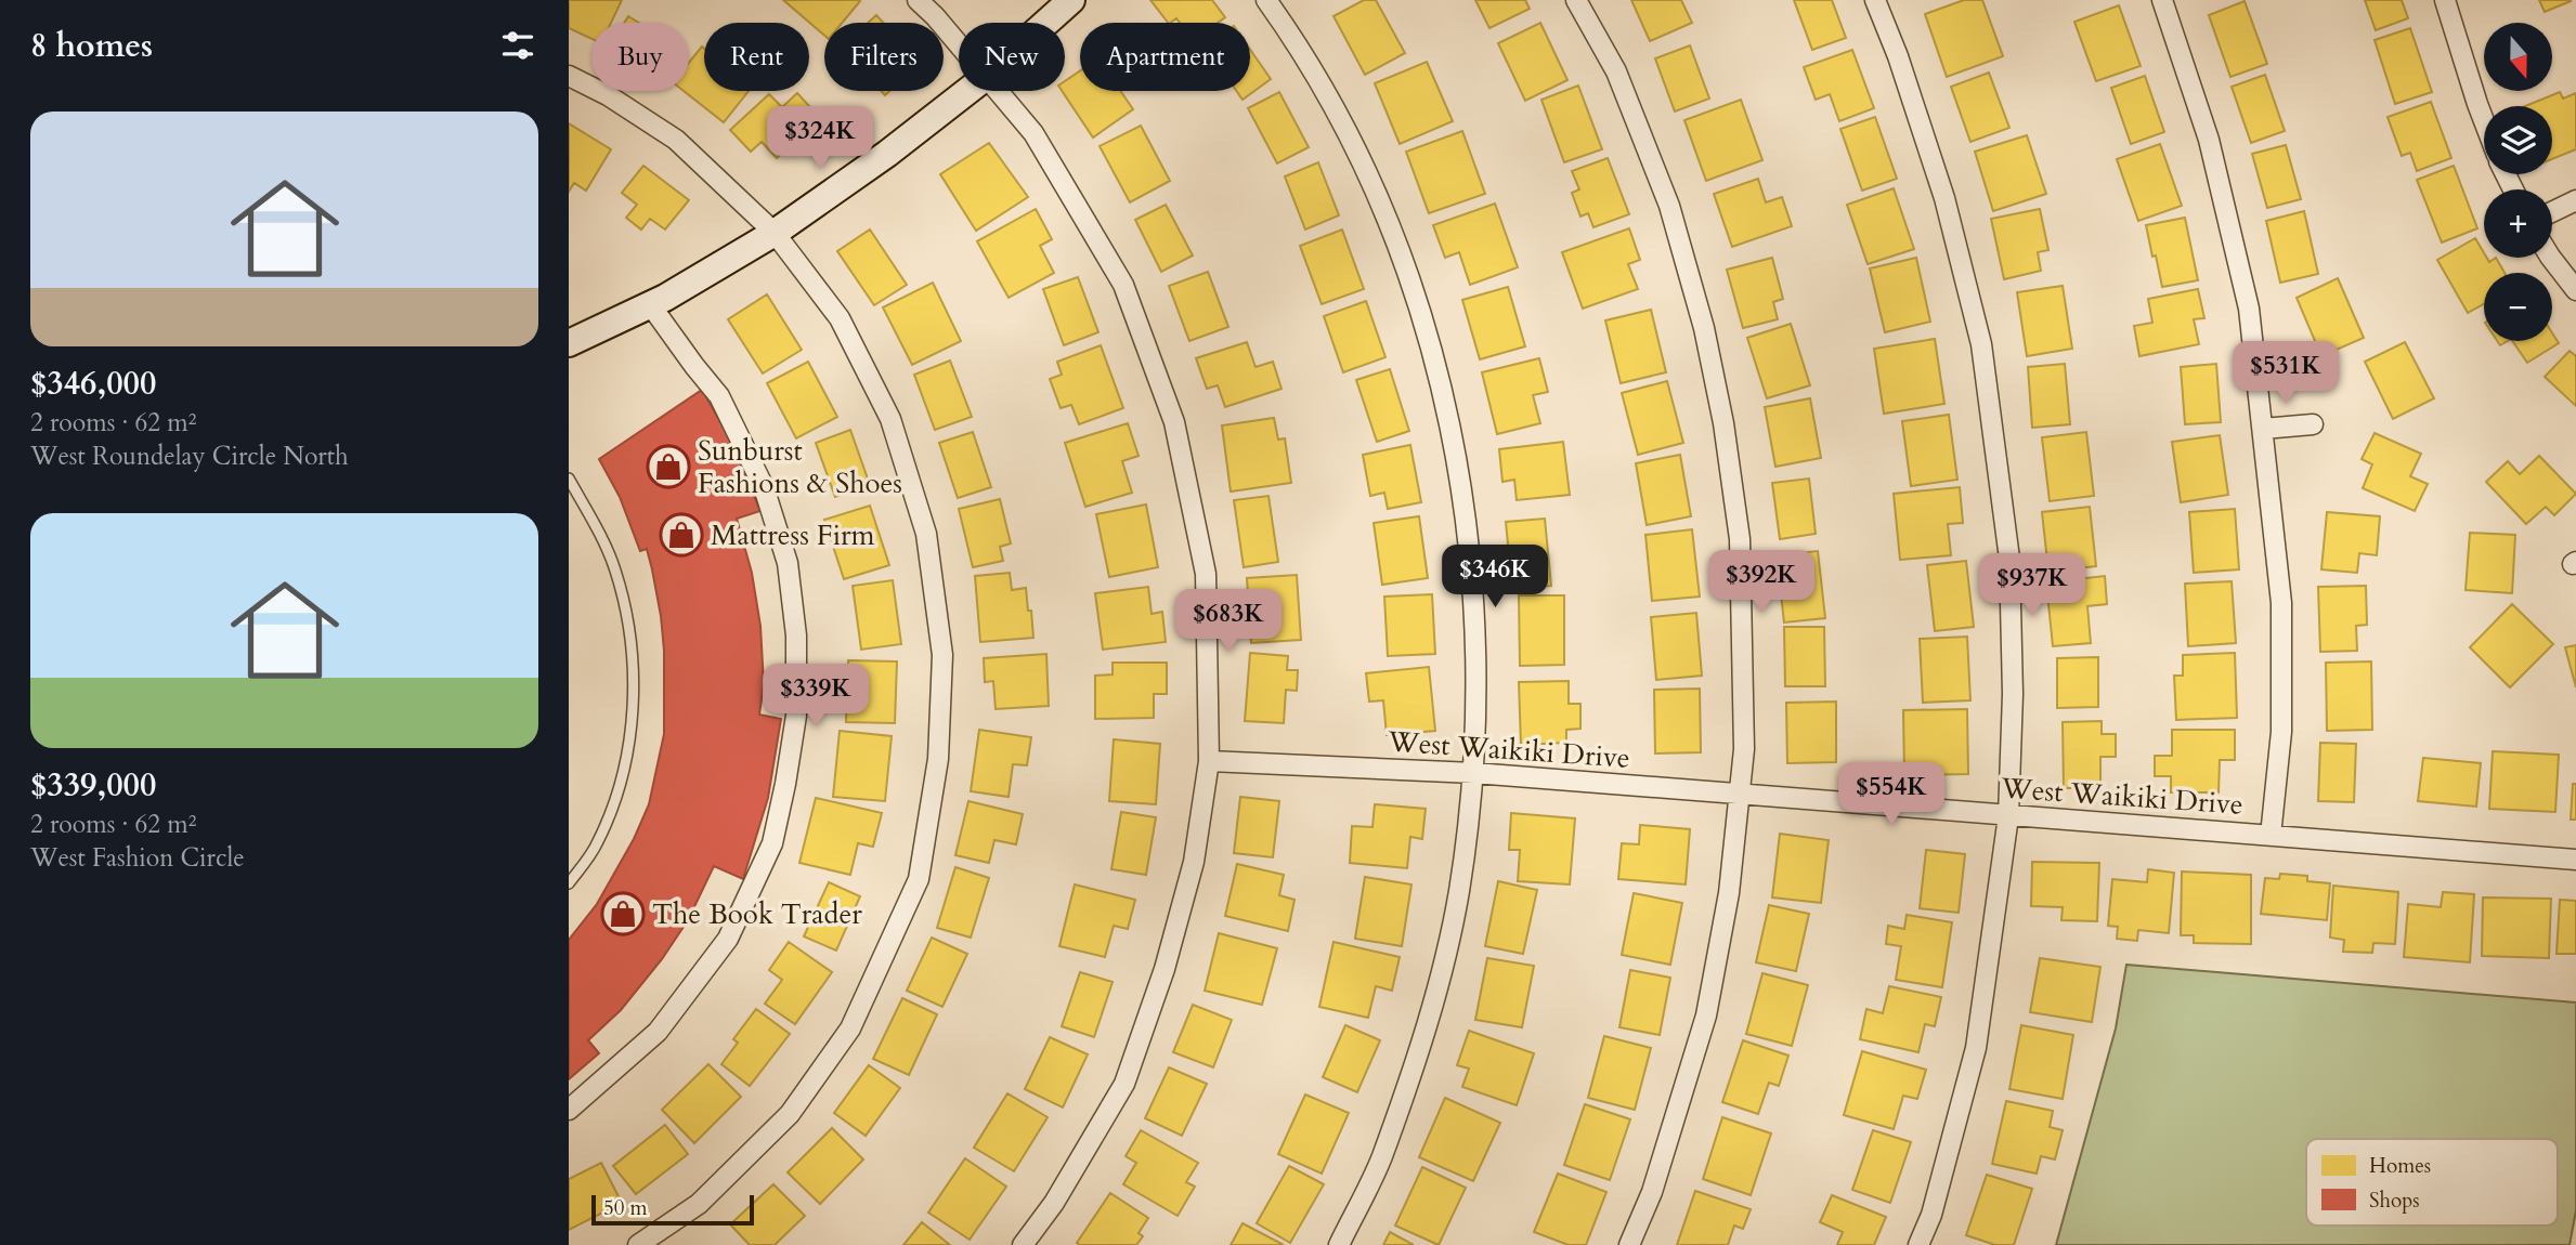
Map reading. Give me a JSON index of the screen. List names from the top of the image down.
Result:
{
  "streets": {
    "street": ["West Waikiki Drive"]
  },
  "places": {
    "shop": ["Sunburst Fashions & Shoes", "Mattress Firm", "The Book Trader"]
  },
  "legend": ["Homes", "Shops"],
  "scale_bar": "50 m",
  "north": "bottom",
  "page": {
    "heading": "8 homes",
    "map_buttons": ["+", "−"],
    "chip": [
      "Buy",
      "Rent",
      "Filters",
      "New",
      "Apartment"
    ],
    "list": [
      {
        "name": "$346,000",
        "note": "2 rooms · 62 m² · West Roundelay Circle North"
      },
      {
        "name": "$339,000",
        "note": "2 rooms · 62 m² · West Fashion Circle"
      }
    ],
    "price": [
      "$324K",
      "$531K",
      "$346K",
      "$392K",
      "$937K",
      "$683K",
      "$339K",
      "$554K"
    ],
    "scale": "50 m"
  }
}
